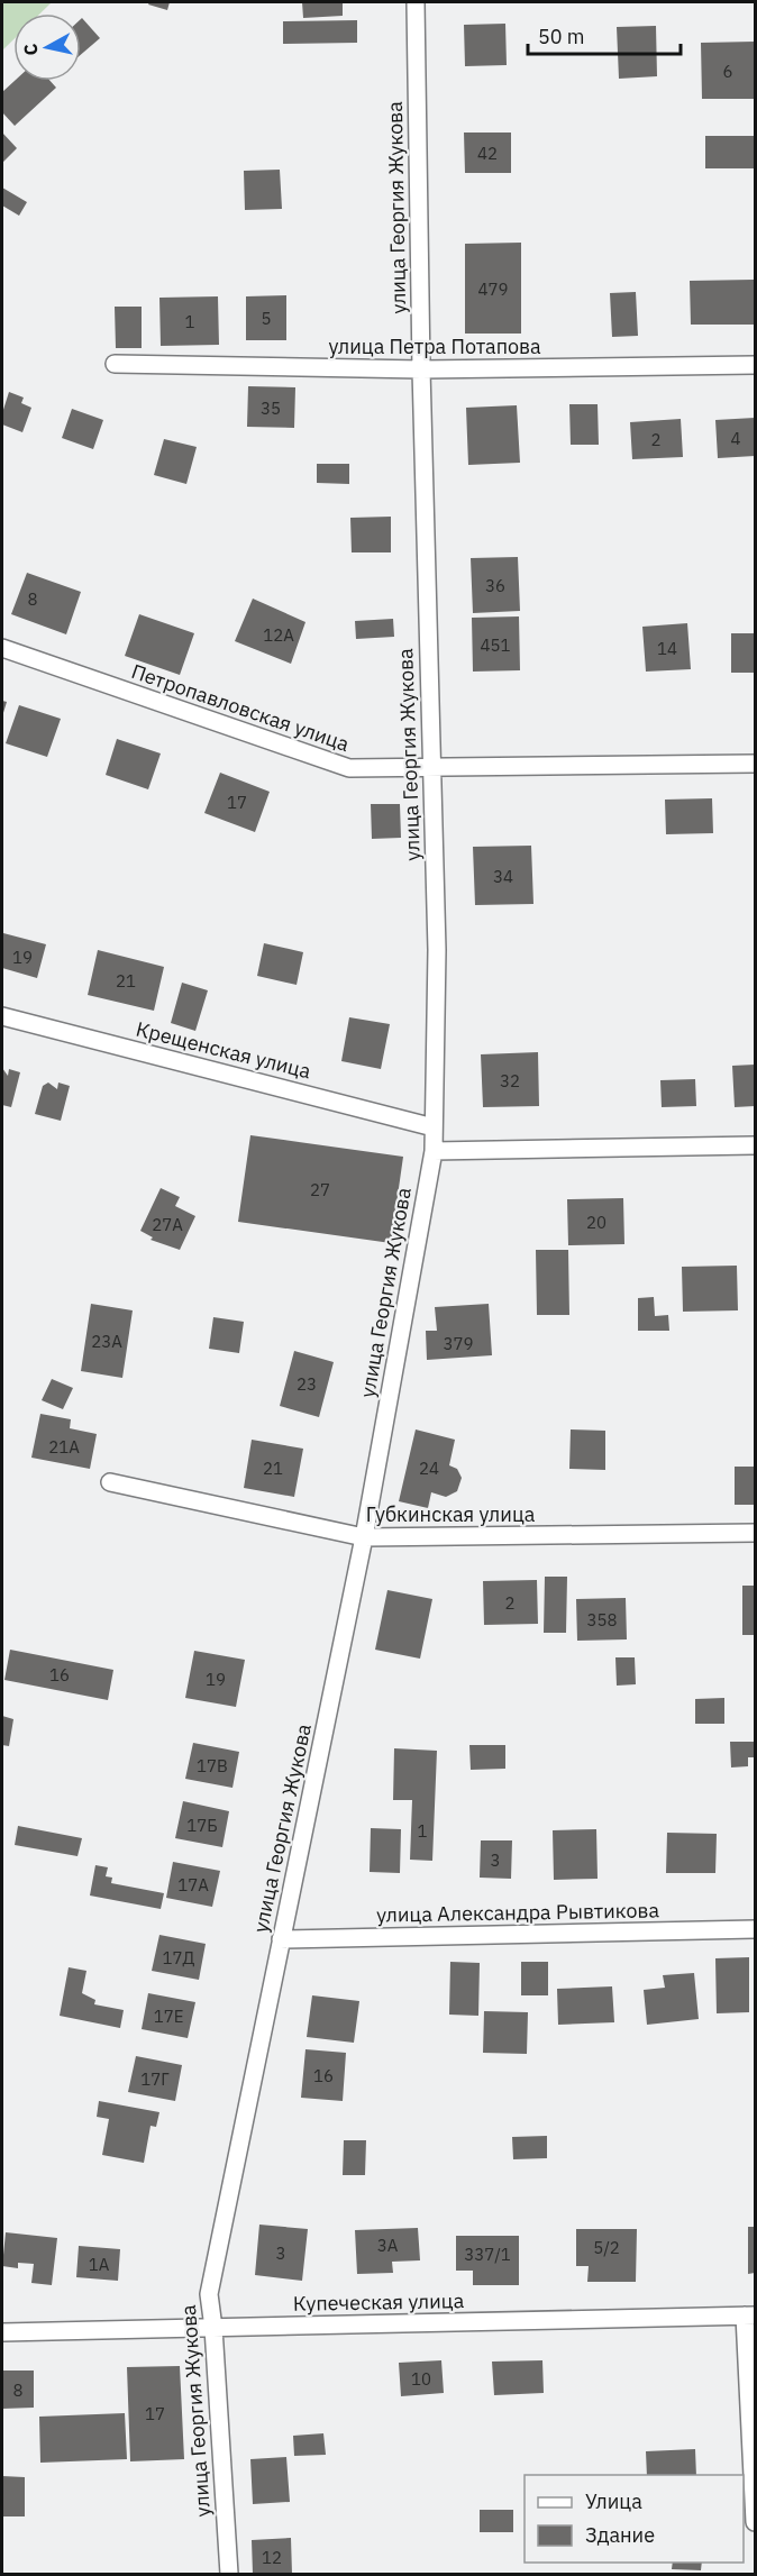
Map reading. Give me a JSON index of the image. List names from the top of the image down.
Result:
{
  "streets": {
    "street": [
      "улица Георгия Жукова",
      "улица Петра Потапова",
      "Петропавловская улица",
      "Крещенская улица",
      "Губкинская улица",
      "улица Александра Рывтикова",
      "Купеческая улица"
    ]
  },
  "crossings": [
    ["улица Георгия Жукова", "улица Петра Потапова"],
    ["улица Георгия Жукова", "Петропавловская улица"],
    ["улица Георгия Жукова", "Крещенская улица"],
    ["улица Георгия Жукова", "Губкинская улица"],
    ["улица Георгия Жукова", "улица Александра Рывтикова"],
    ["улица Георгия Жукова", "Купеческая улица"]
  ],
  "house_numbers": [
    "6",
    "42",
    "479",
    "5",
    "1",
    "35",
    "4",
    "2",
    "36",
    "8",
    "12А",
    "451",
    "14",
    "17",
    "34",
    "19",
    "21",
    "32",
    "27",
    "20",
    "27А",
    "23А",
    "379",
    "23",
    "21А",
    "21",
    "24",
    "2",
    "358",
    "16",
    "19",
    "17В",
    "17Б",
    "1",
    "3",
    "17А",
    "17Д",
    "17Е",
    "16",
    "17Г",
    "3А",
    "5/2",
    "3",
    "337/1",
    "1А",
    "10",
    "8",
    "17",
    "12"
  ],
  "legend": ["Улица", "Здание"],
  "scale_bar": "50 m",
  "north": "left"
}
